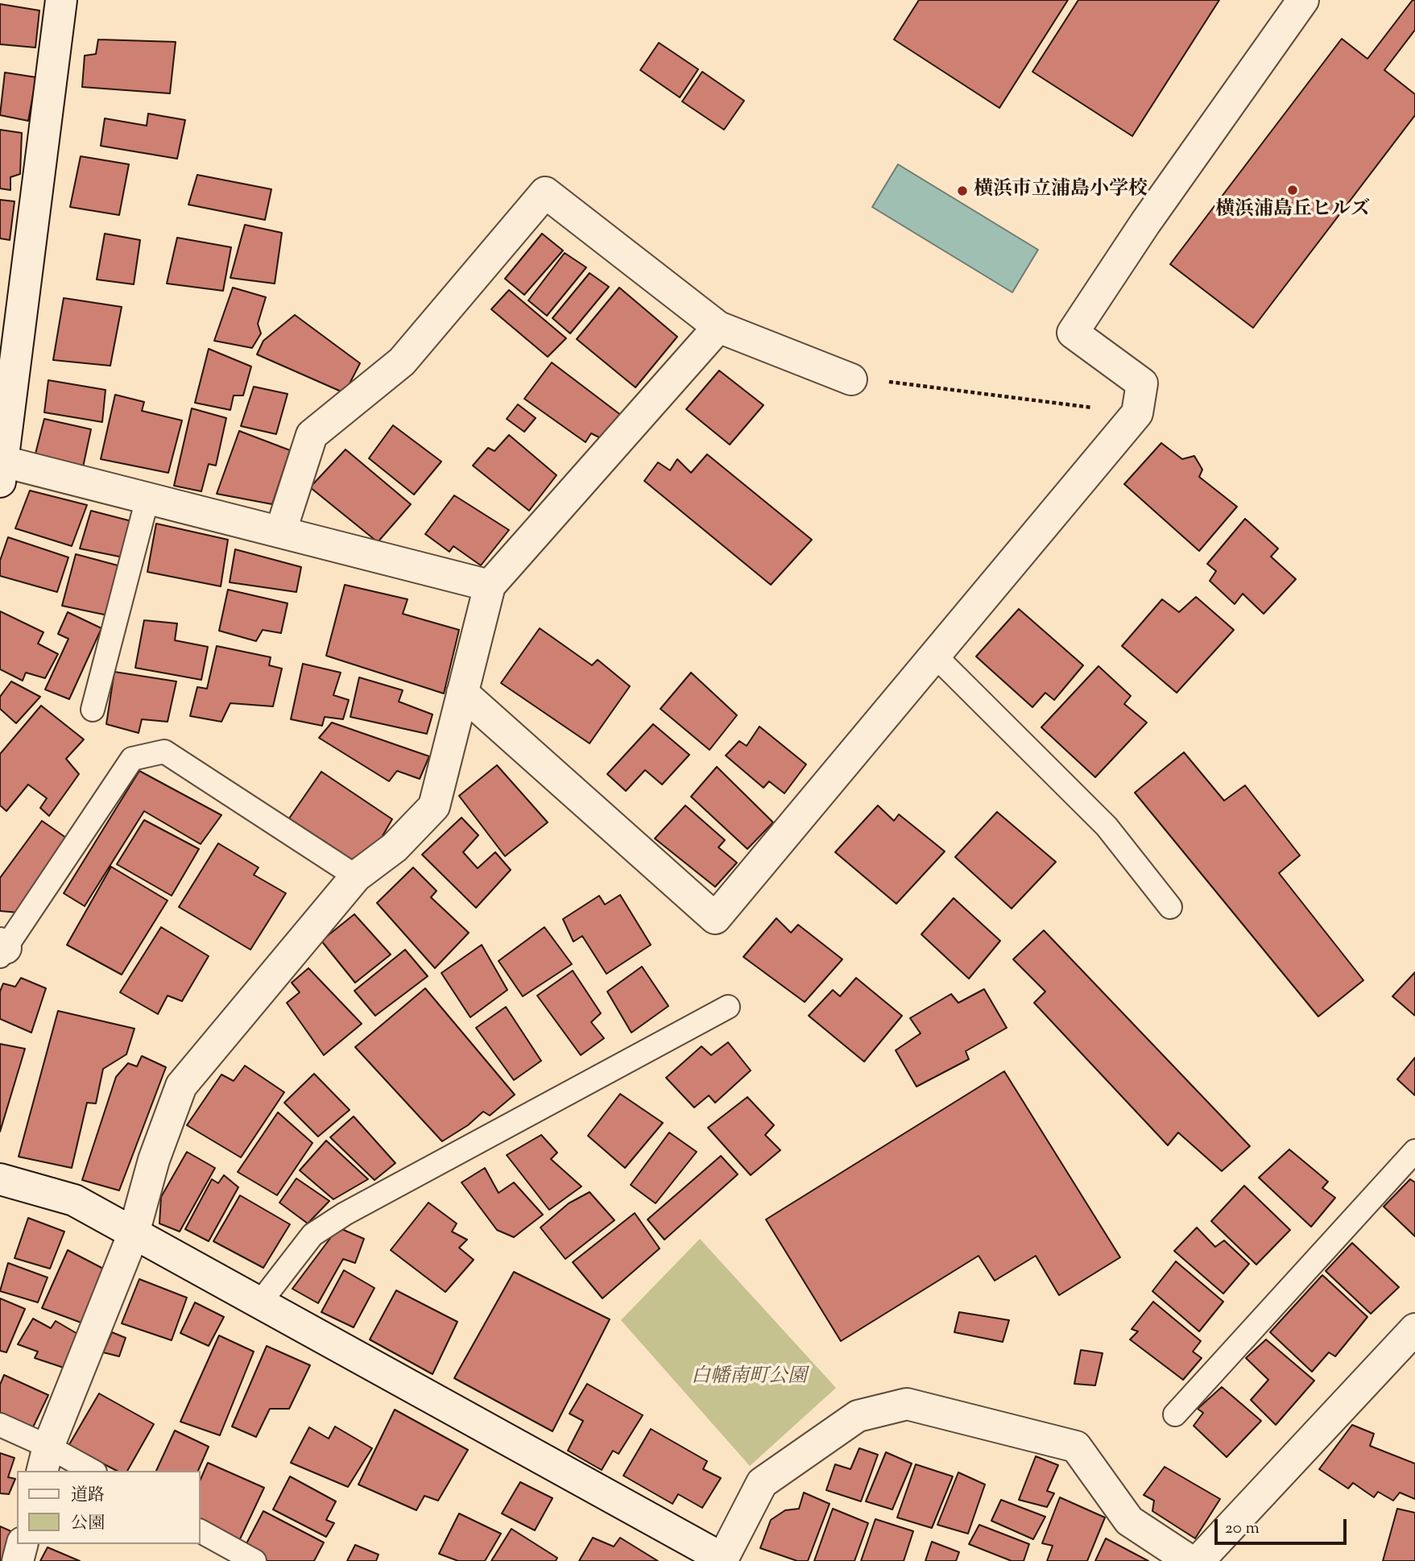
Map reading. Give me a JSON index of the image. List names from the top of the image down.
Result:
{
  "parks": ["白幡南町公園"],
  "places": ["横浜浦島丘ヒルズ", "横浜市立浦島小学校"],
  "legend": ["道路", "公園"],
  "scale_bar": "20 m"
}
